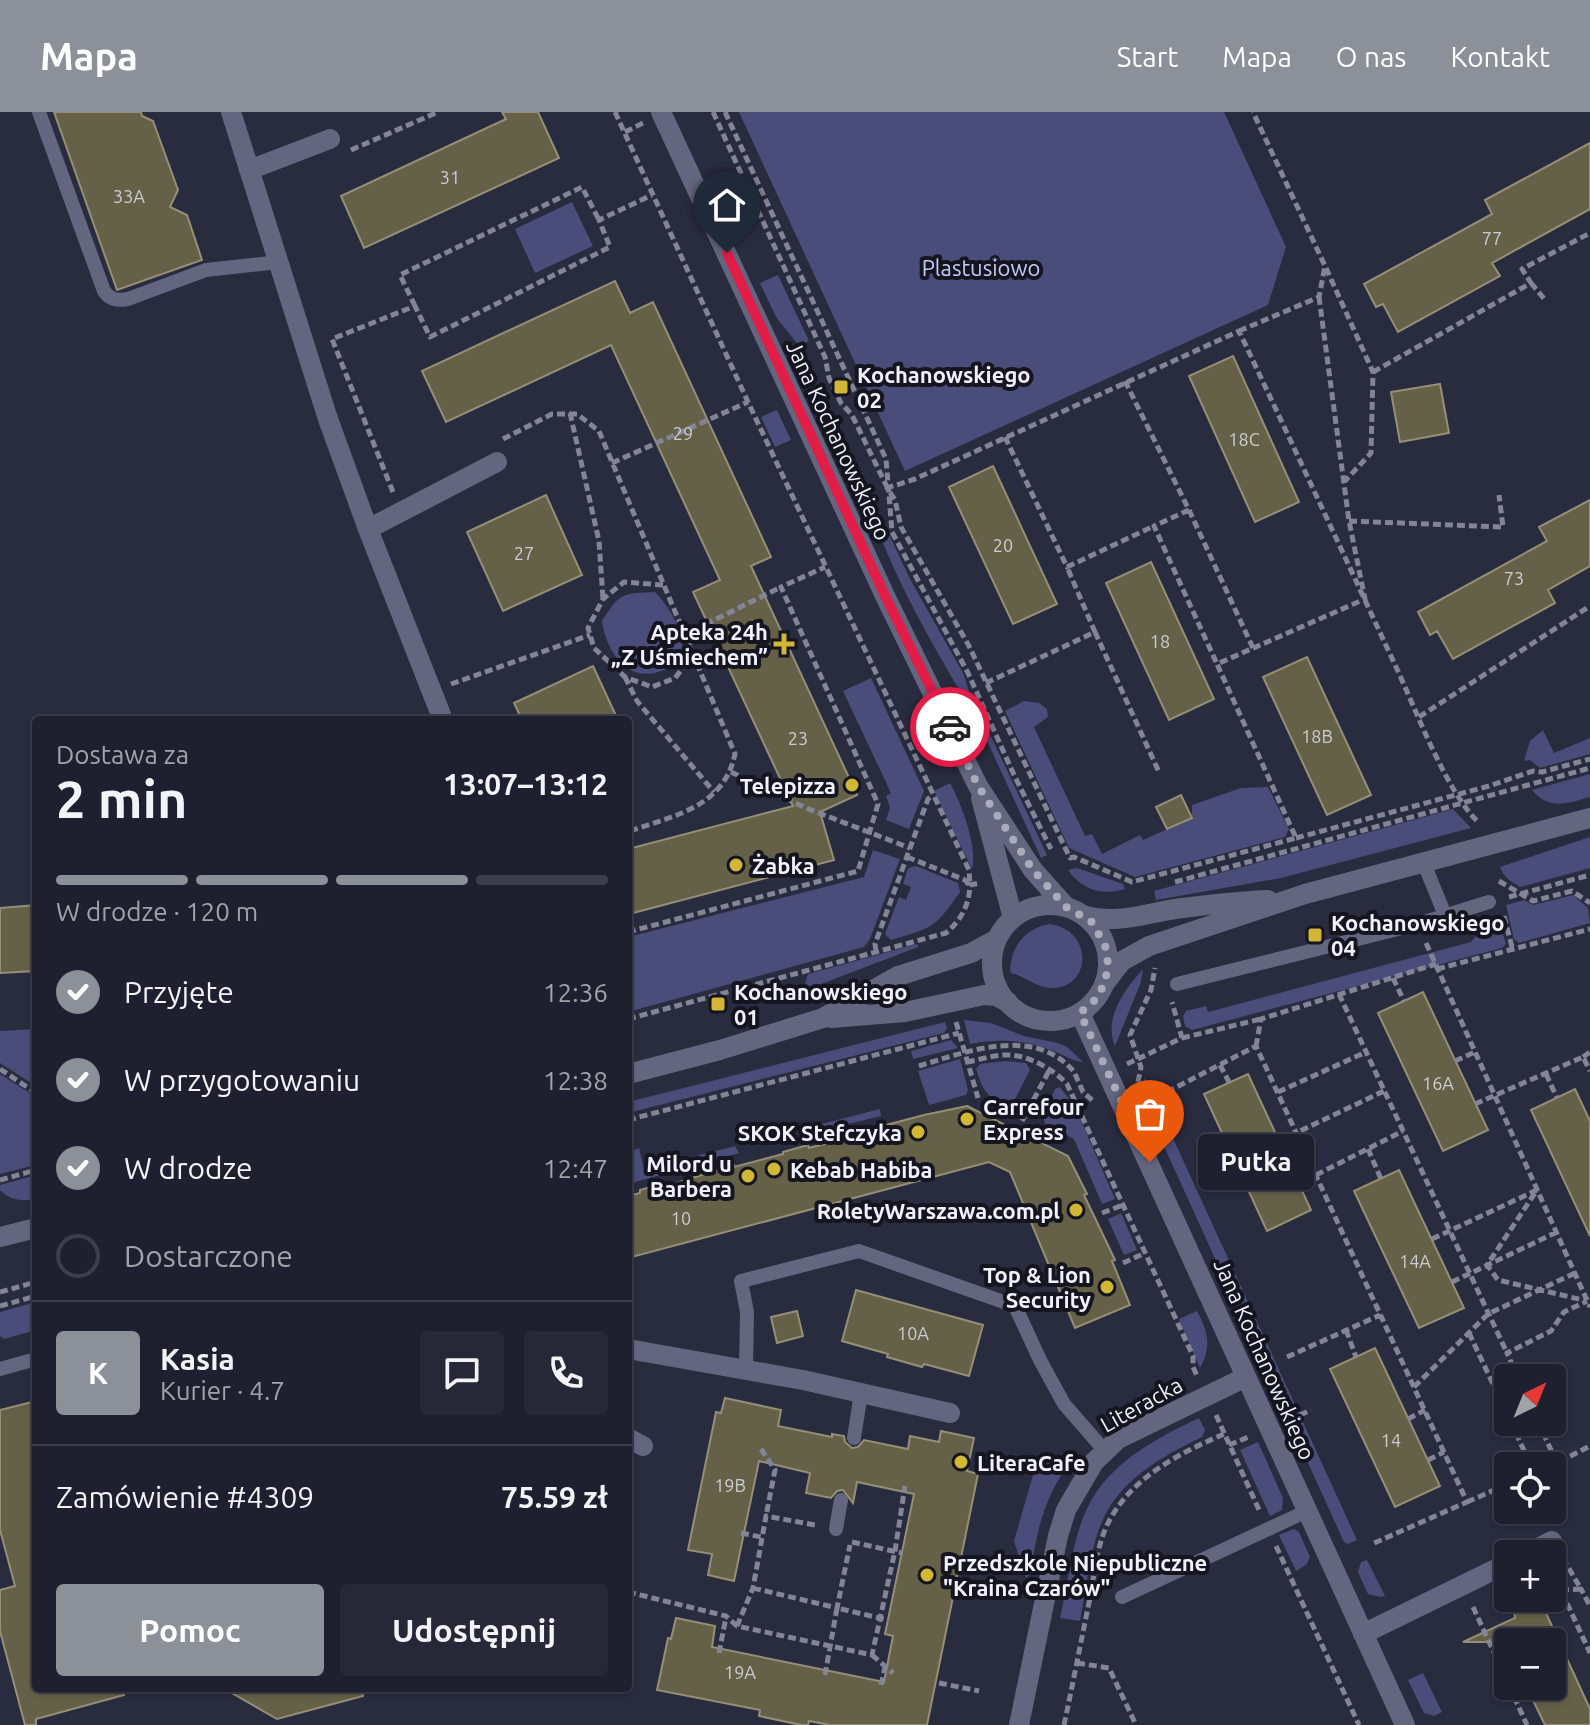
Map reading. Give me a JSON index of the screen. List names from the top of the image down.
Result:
{
  "streets": {
    "street": ["Jana Kochanowskiego", "Literacka"]
  },
  "crossings": [
    ["Jana Kochanowskiego", "Literacka"]
  ],
  "parks": ["Plastusiowo"],
  "places": {
    "transit": ["Kochanowskiego 02", "Kochanowskiego 04", "Kochanowskiego 01"],
    "health": ["Apteka 24h „Z Uśmiechem”"],
    "other": [
      "Telepizza",
      "Żabka",
      "Carrefour Express",
      "SKOK Stefczyka",
      "Putka",
      "Kebab Habiba",
      "Milord u Barbera",
      "RoletyWarszawa.com.pl",
      "Top & Lion Security",
      "LiteraCafe",
      "Przedszkole Niepubliczne \"Kraina Czarów\""
    ]
  },
  "house_numbers": [
    "31",
    "33A",
    "77",
    "29",
    "18C",
    "20",
    "27",
    "73",
    "18",
    "18B",
    "23",
    "16A",
    "10",
    "14A",
    "10A",
    "14",
    "19B",
    "19A"
  ],
  "north": "top right",
  "page": {
    "header": "Mapa",
    "nav": [
      "Start",
      "Mapa",
      "O nas",
      "Kontakt"
    ],
    "heading": ["2 min", "Dostawa za", "13:07–13:12"],
    "panel": [
      "Kasia",
      "Kurier · 4.7",
      "Zamówienie #4309",
      "75.59 zł"
    ],
    "bar": "W drodze · 120 m",
    "list": [
      ["Przyjęte", "12:36"],
      ["W przygotowaniu", "12:38"],
      ["W drodze", "12:47"],
      "Dostarczone"
    ],
    "bubble": "Putka",
    "round": "K",
    "map_buttons": ["+", "−"],
    "buttons": ["Pomoc", "Udostępnij"]
  }
}
